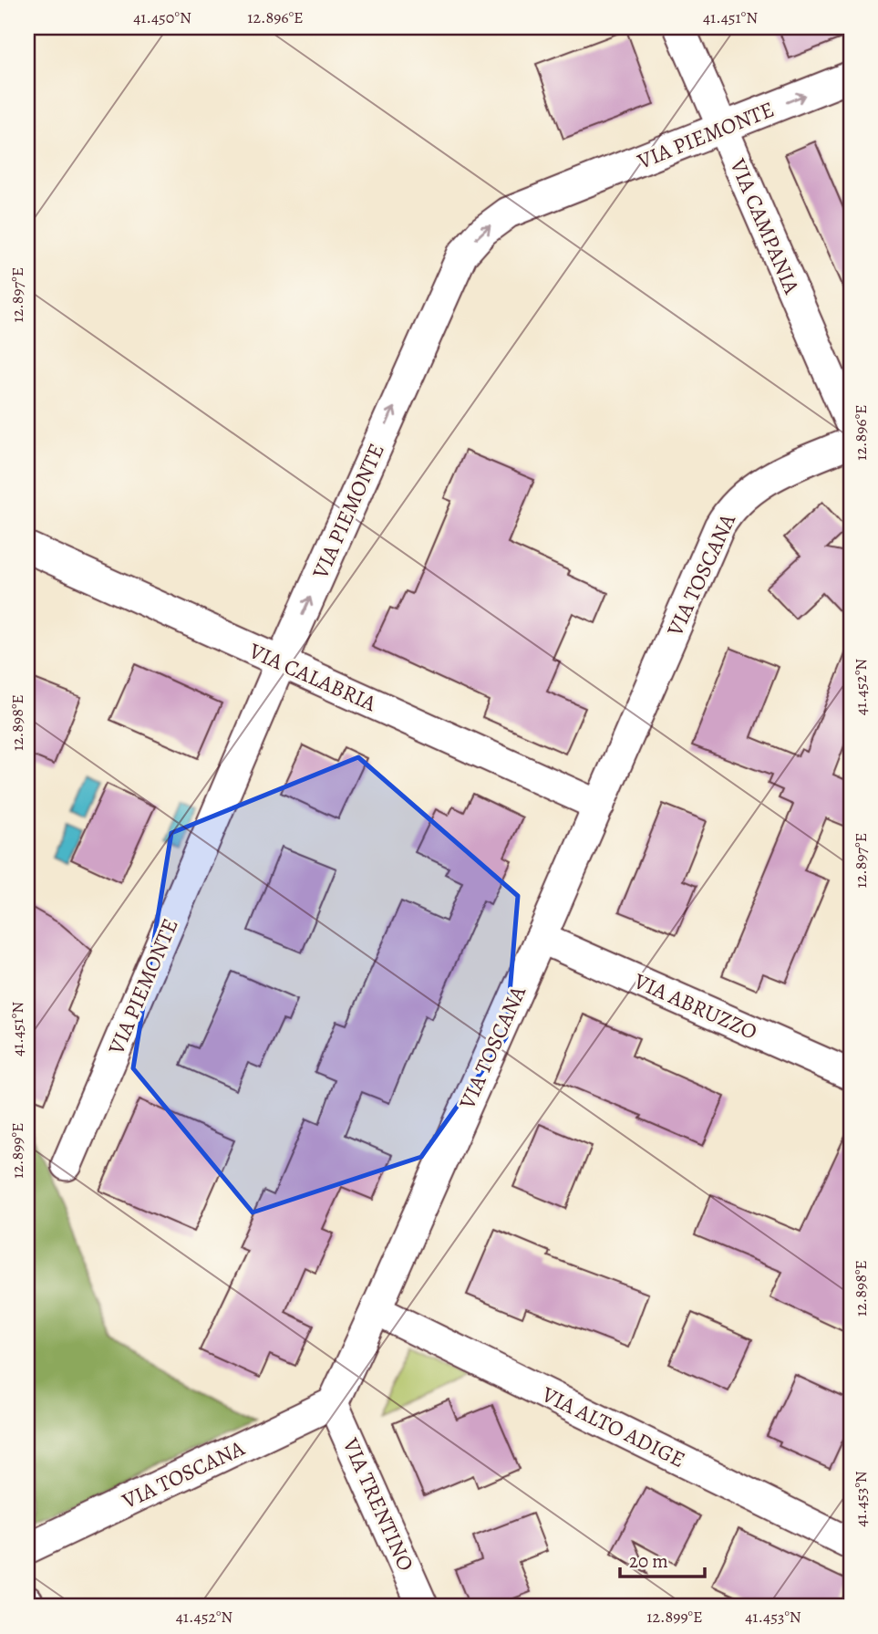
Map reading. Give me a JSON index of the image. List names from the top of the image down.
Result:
{
  "streets": {
    "street": [
      "VIA PIEMONTE",
      "VIA CAMPANIA",
      "VIA TOSCANA",
      "VIA CALABRIA",
      "VIA ABRUZZO",
      "VIA ALTO ADIGE",
      "VIA TRENTINO"
    ]
  },
  "crossings": [
    ["VIA PIEMONTE", "VIA CAMPANIA"],
    ["VIA PIEMONTE", "VIA CALABRIA"],
    ["VIA TOSCANA", "VIA CALABRIA"],
    ["VIA TOSCANA", "VIA ABRUZZO"],
    ["VIA TOSCANA", "VIA ALTO ADIGE"],
    ["VIA TOSCANA", "VIA TRENTINO"]
  ],
  "one_way": ["VIA PIEMONTE"],
  "scale_bar": "20 m",
  "coordinates": [
    "41.450°N",
    "12.896°E",
    "41.451°N",
    "12.897°E",
    "41.452°N",
    "12.898°E",
    "12.899°E",
    "41.453°N"
  ]
}
